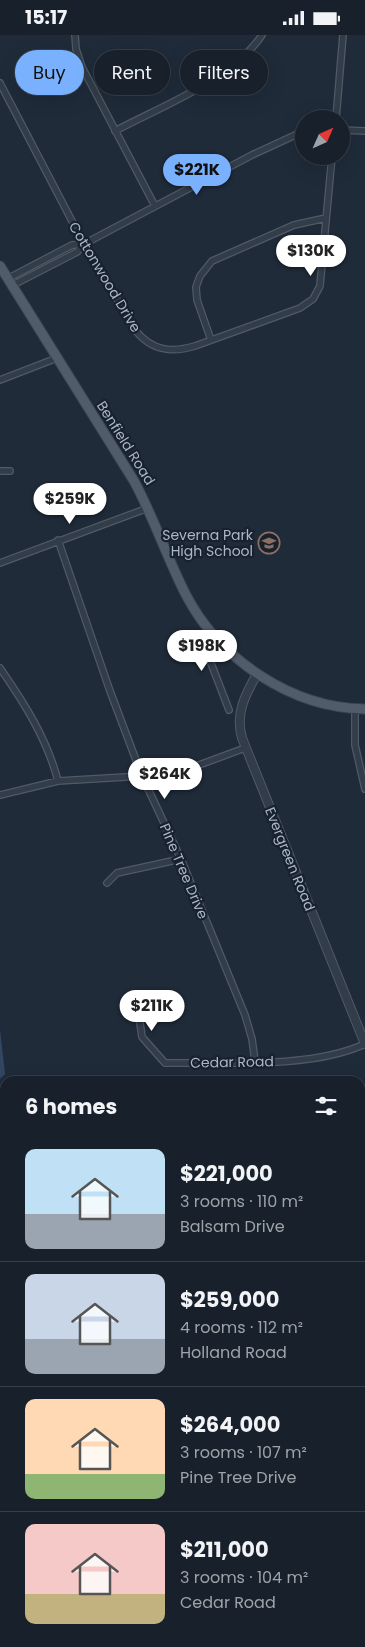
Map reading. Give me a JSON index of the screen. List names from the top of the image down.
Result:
{
  "streets": {
    "main road": ["Benfield Road"],
    "street": [
      "Cottonwood Drive",
      "Evergreen Road",
      "Pine Tree Drive",
      "Cedar Road"
    ]
  },
  "crossings": [
    ["Benfield Road", "Evergreen Road"],
    ["Evergreen Road", "Cedar Road"],
    ["Pine Tree Drive", "Cedar Road"]
  ],
  "places": {
    "school or university": ["Severna Park High School"]
  },
  "north": "top right",
  "page": {
    "status": "15:17",
    "chip": ["Buy", "Rent", "Filters"],
    "price": [
      "$221K",
      "$130K",
      "$259K",
      "$198K",
      "$264K",
      "$211K"
    ],
    "heading": "6 homes",
    "list": [
      {
        "name": "$221,000",
        "note": "3 rooms · 110 m² · Balsam Drive"
      },
      {
        "name": "$259,000",
        "note": "4 rooms · 112 m² · Holland Road"
      },
      {
        "name": "$264,000",
        "note": "3 rooms · 107 m² · Pine Tree Drive"
      },
      {
        "name": "$211,000",
        "note": "3 rooms · 104 m² · Cedar Road"
      }
    ]
  }
}
